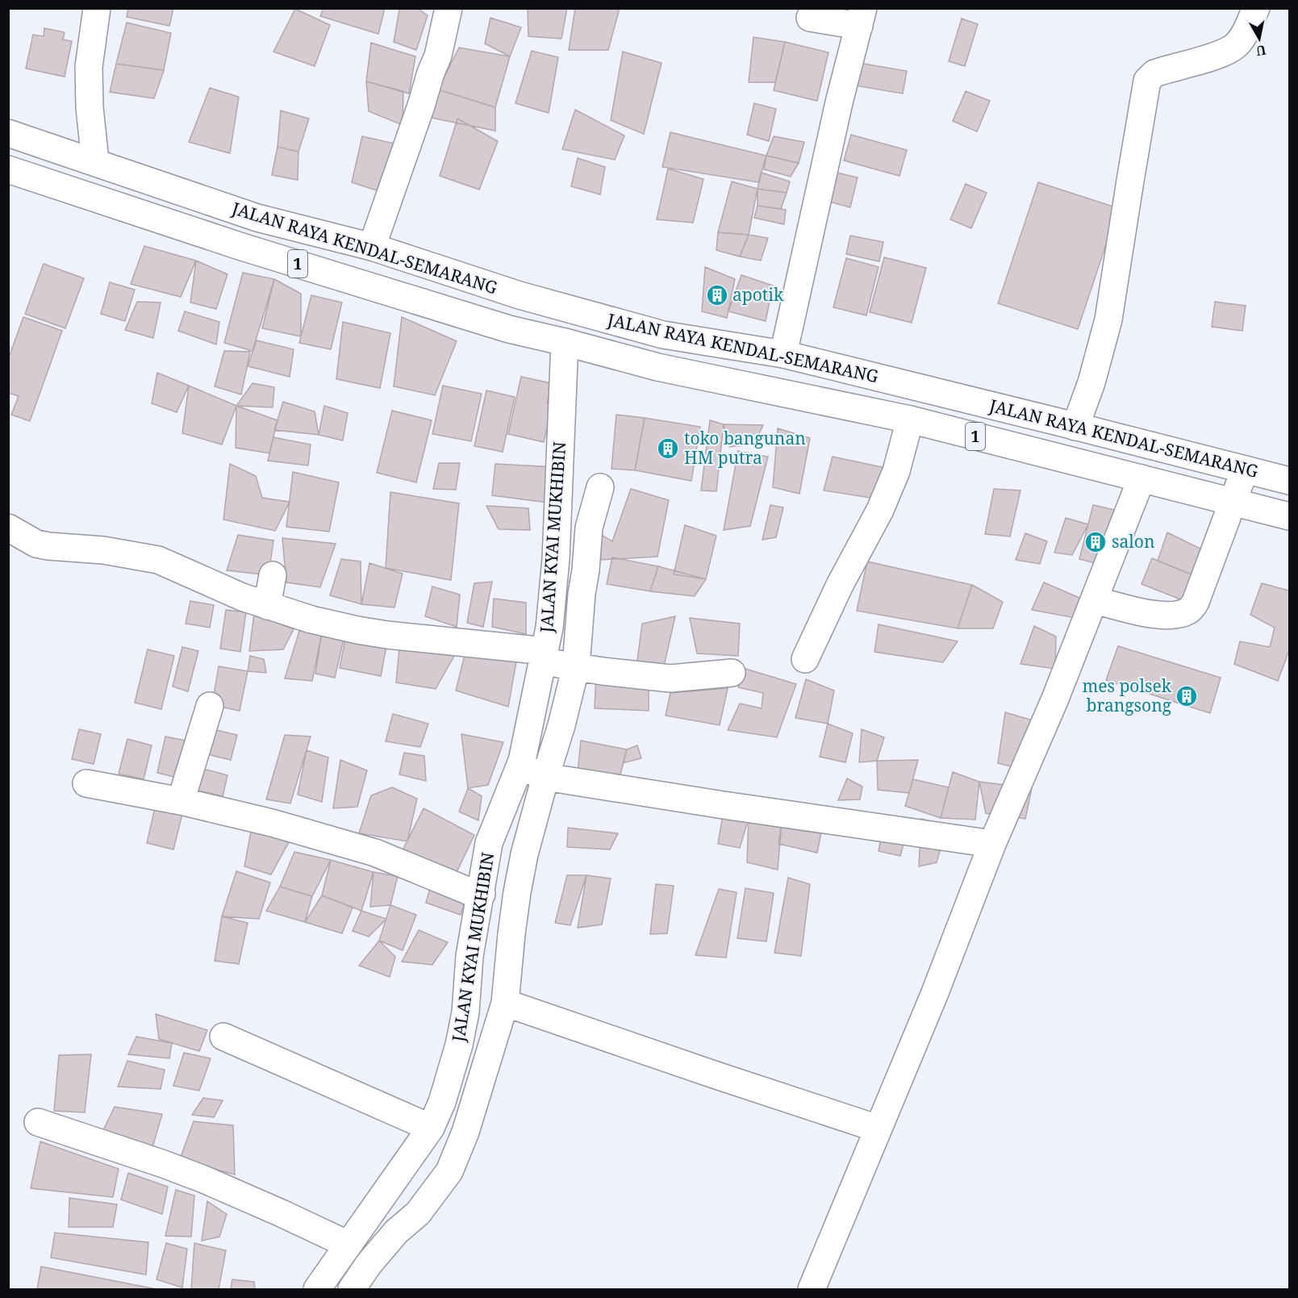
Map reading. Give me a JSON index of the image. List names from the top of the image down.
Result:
{
  "streets": {
    "main road": ["JALAN RAYA KENDAL-SEMARANG", "1", "JALAN KYAI MUKHIBIN"]
  },
  "crossings": [
    ["JALAN RAYA KENDAL-SEMARANG", "JALAN KYAI MUKHIBIN"]
  ],
  "places": {
    "building": [
      "apotik",
      "toko bangunan HM putra",
      "salon",
      "mes polsek brangsong"
    ]
  },
  "north": "bottom"
}
